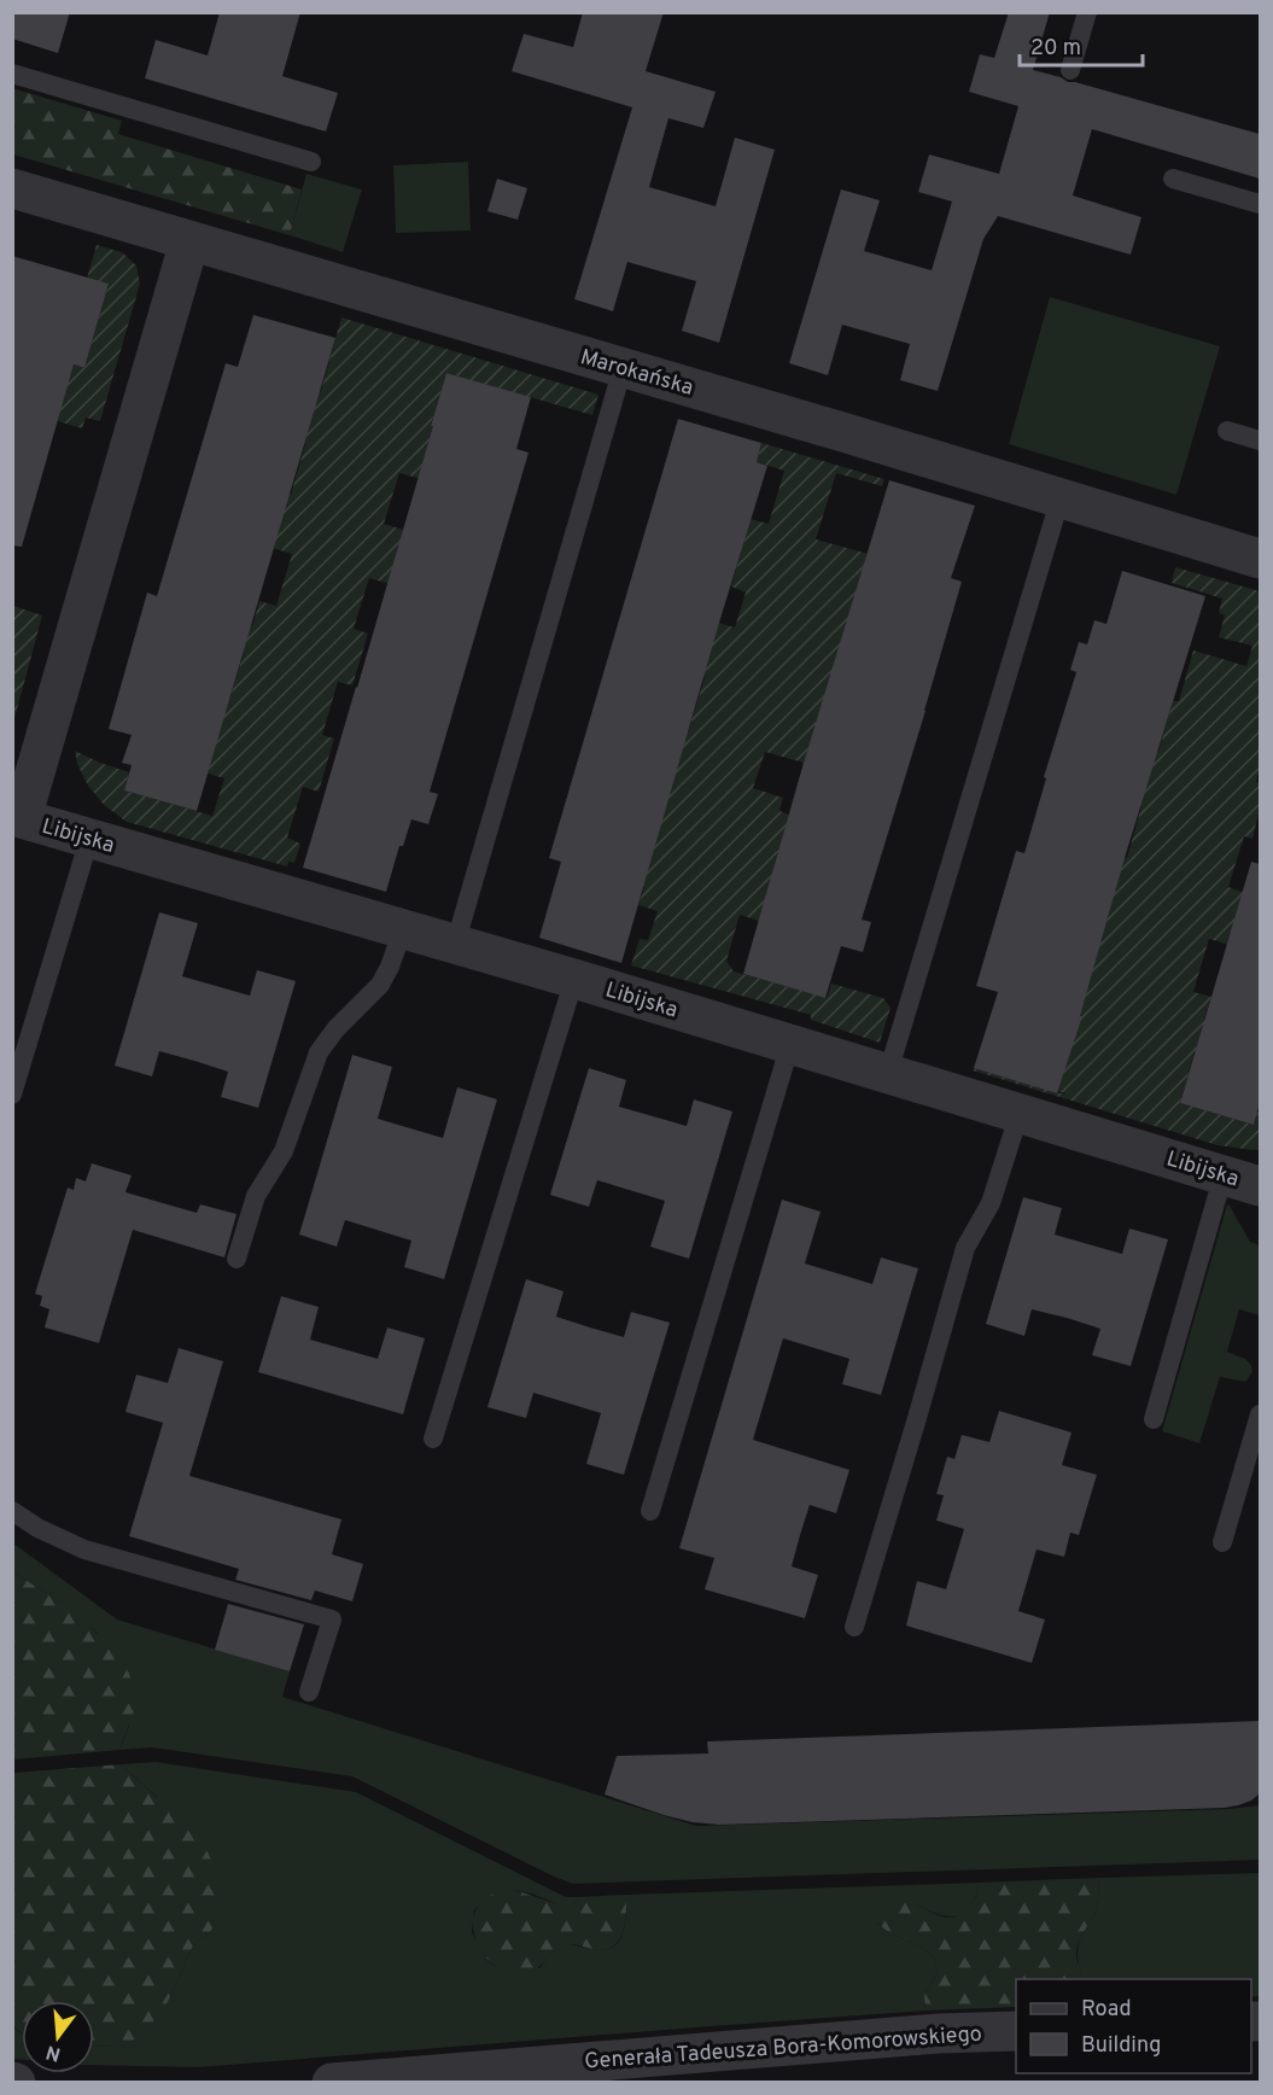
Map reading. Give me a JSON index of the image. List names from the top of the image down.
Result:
{
  "streets": {
    "street": ["Marokańska", "Libijska", "Generała Tadeusza Bora-Komorowskiego"]
  },
  "crossings": [
    ["Marokańska", "Libijska"]
  ],
  "legend": ["Road", "Building"],
  "scale_bar": "20 m",
  "north": "bottom"
}
